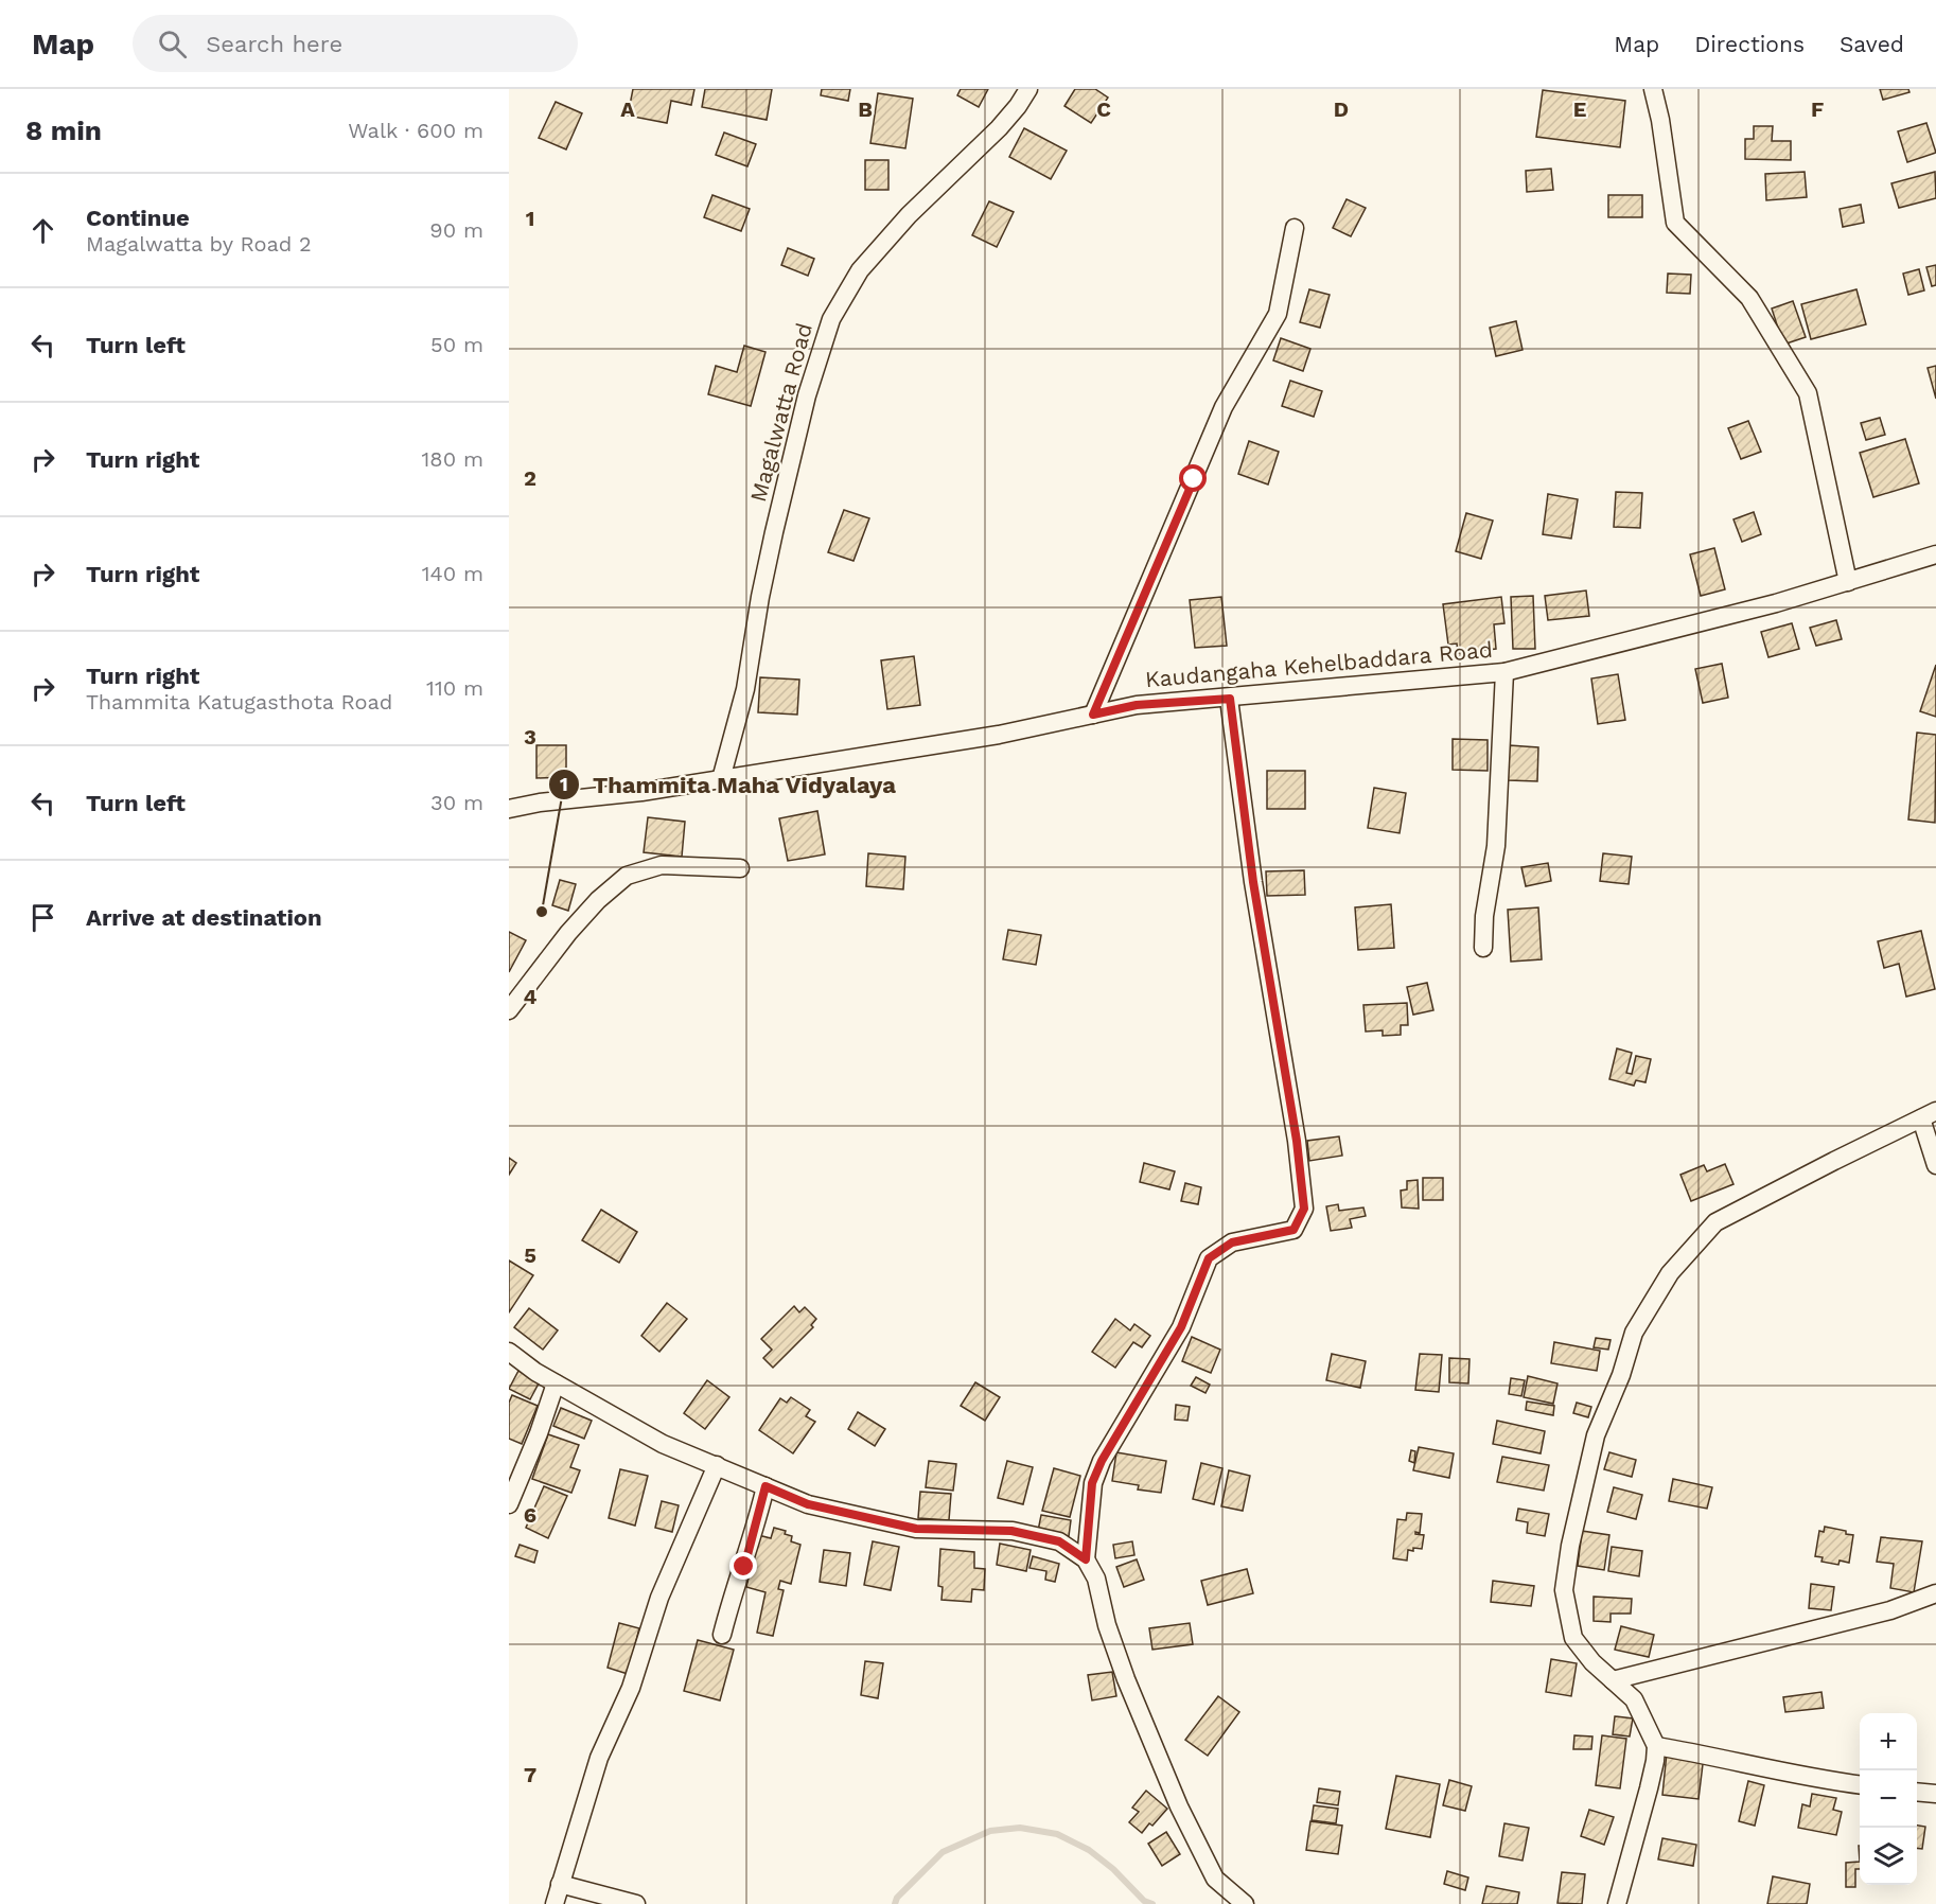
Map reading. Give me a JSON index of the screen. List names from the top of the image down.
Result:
{
  "streets": {
    "street": ["Magalwatta Road", "Kaudangaha Kehelbaddara Road"]
  },
  "crossings": [
    ["Magalwatta Road", "Kaudangaha Kehelbaddara Road"]
  ],
  "places": ["Thammita Maha Vidyalaya"],
  "page": {
    "header": "Map",
    "search": "Search here",
    "nav": ["Map", "Directions", "Saved"],
    "heading": ["8 min", "Walk · 600 m"],
    "list": [
      ["Continue", "Magalwatta by Road 2", "90 m"],
      ["Turn left", "50 m"],
      ["Turn right", "180 m"],
      ["Turn right", "140 m"],
      ["Turn right", "Thammita Katugasthota Road", "110 m"],
      ["Turn left", "30 m"],
      "Arrive at destination"
    ],
    "map_buttons": ["+", "−"]
  },
  "grid": {
    "columns": [
      "A",
      "B",
      "C",
      "D",
      "E",
      "F"
    ],
    "rows": [
      "1",
      "2",
      "3",
      "4",
      "5",
      "6",
      "7"
    ]
  }
}
